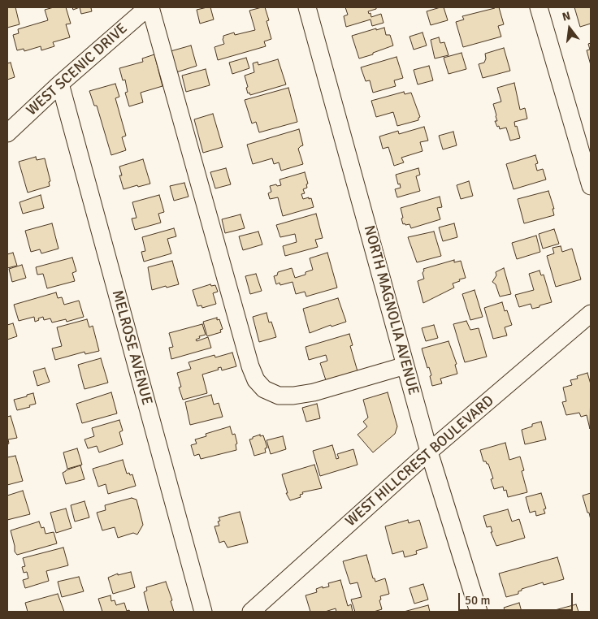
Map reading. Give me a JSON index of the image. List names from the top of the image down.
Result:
{
  "streets": {
    "street": [
      "WEST SCENIC DRIVE",
      "NORTH MAGNOLIA AVENUE",
      "MELROSE AVENUE",
      "WEST HILLCREST BOULEVARD"
    ]
  },
  "crossings": [
    ["WEST SCENIC DRIVE", "MELROSE AVENUE"],
    ["NORTH MAGNOLIA AVENUE", "WEST HILLCREST BOULEVARD"]
  ],
  "scale_bar": "50 m",
  "north": "top"
}
